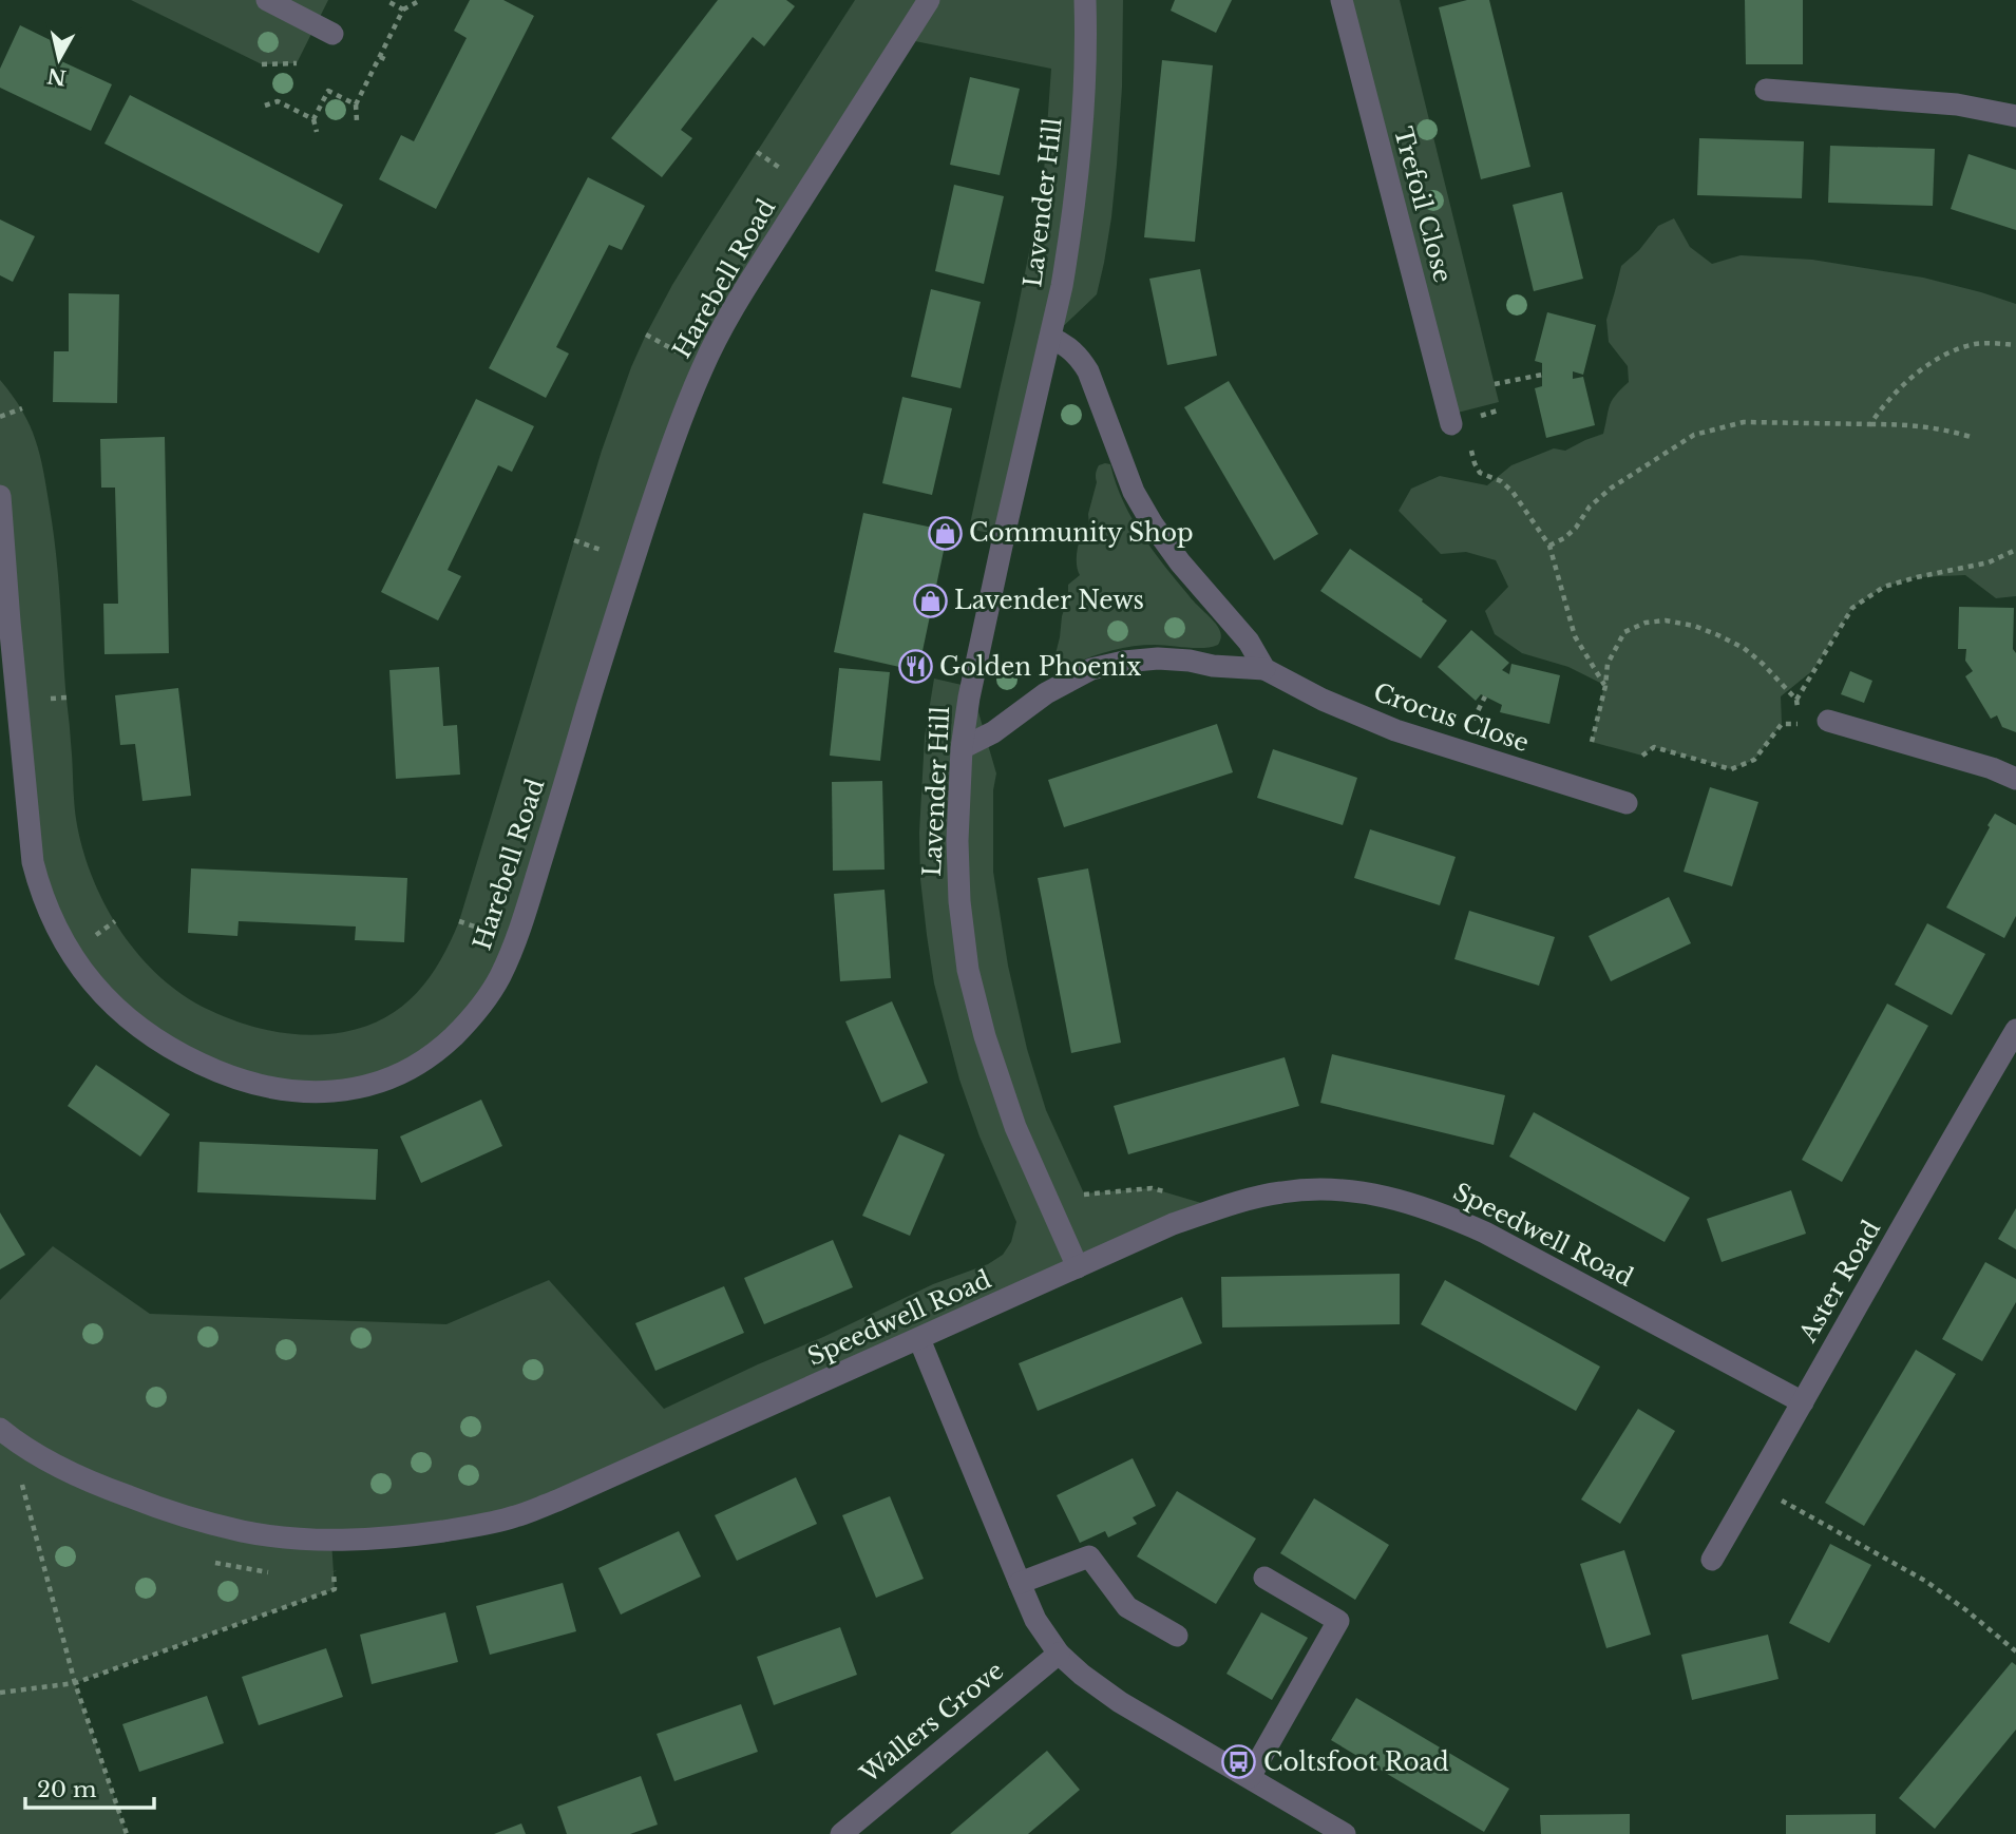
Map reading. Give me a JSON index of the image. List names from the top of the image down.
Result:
{
  "streets": {
    "street": [
      "Lavender Hill",
      "Trefoil Close",
      "Harebell Road",
      "Crocus Close",
      "Speedwell Road",
      "Aster Road",
      "Wallers Grove"
    ]
  },
  "crossings": [
    ["Lavender Hill", "Crocus Close"],
    ["Lavender Hill", "Speedwell Road"],
    ["Speedwell Road", "Aster Road"]
  ],
  "places": {
    "shop": ["Community Shop", "Lavender News"],
    "restaurant": ["Golden Phoenix"],
    "bus stop": ["Coltsfoot Road"]
  },
  "scale_bar": "20 m",
  "north": "bottom"
}
